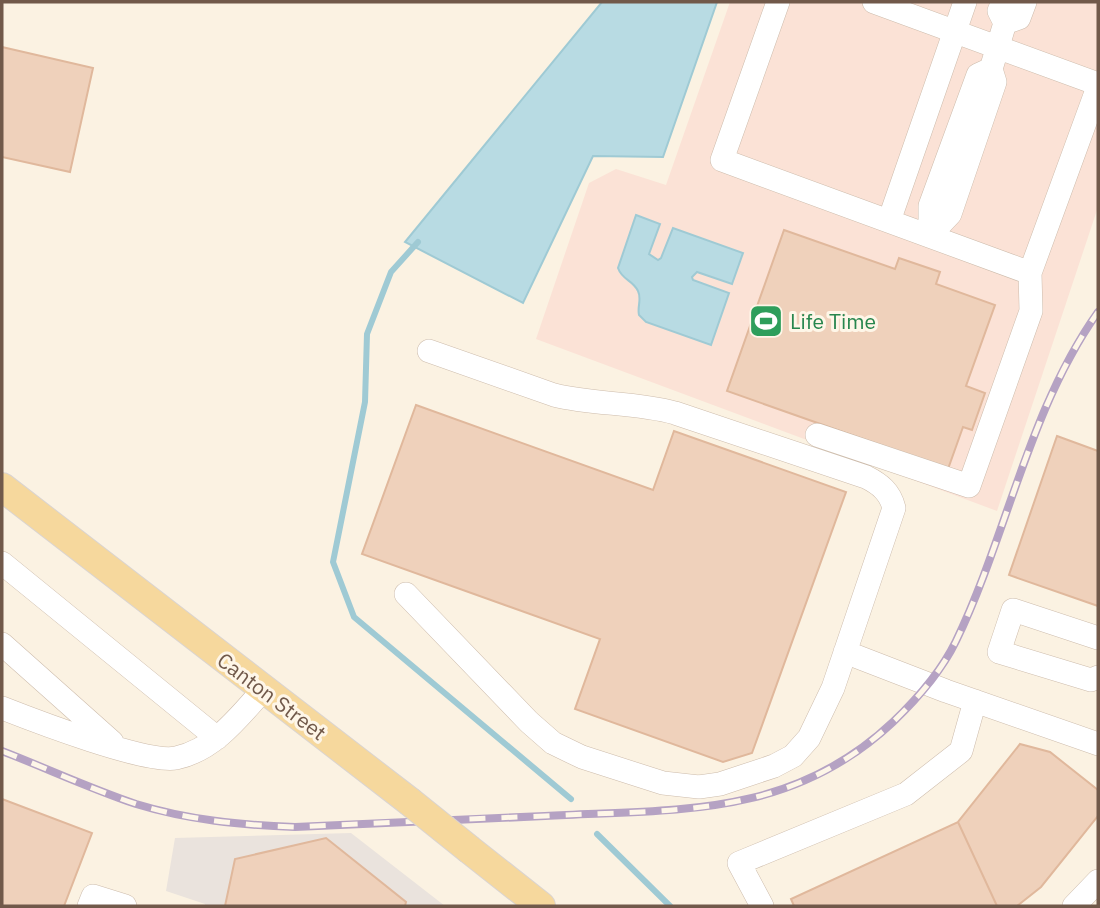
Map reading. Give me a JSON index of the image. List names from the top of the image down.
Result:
{
  "streets": {
    "main road": ["Canton Street"]
  },
  "places": {
    "sports": ["Life Time"]
  }
}
